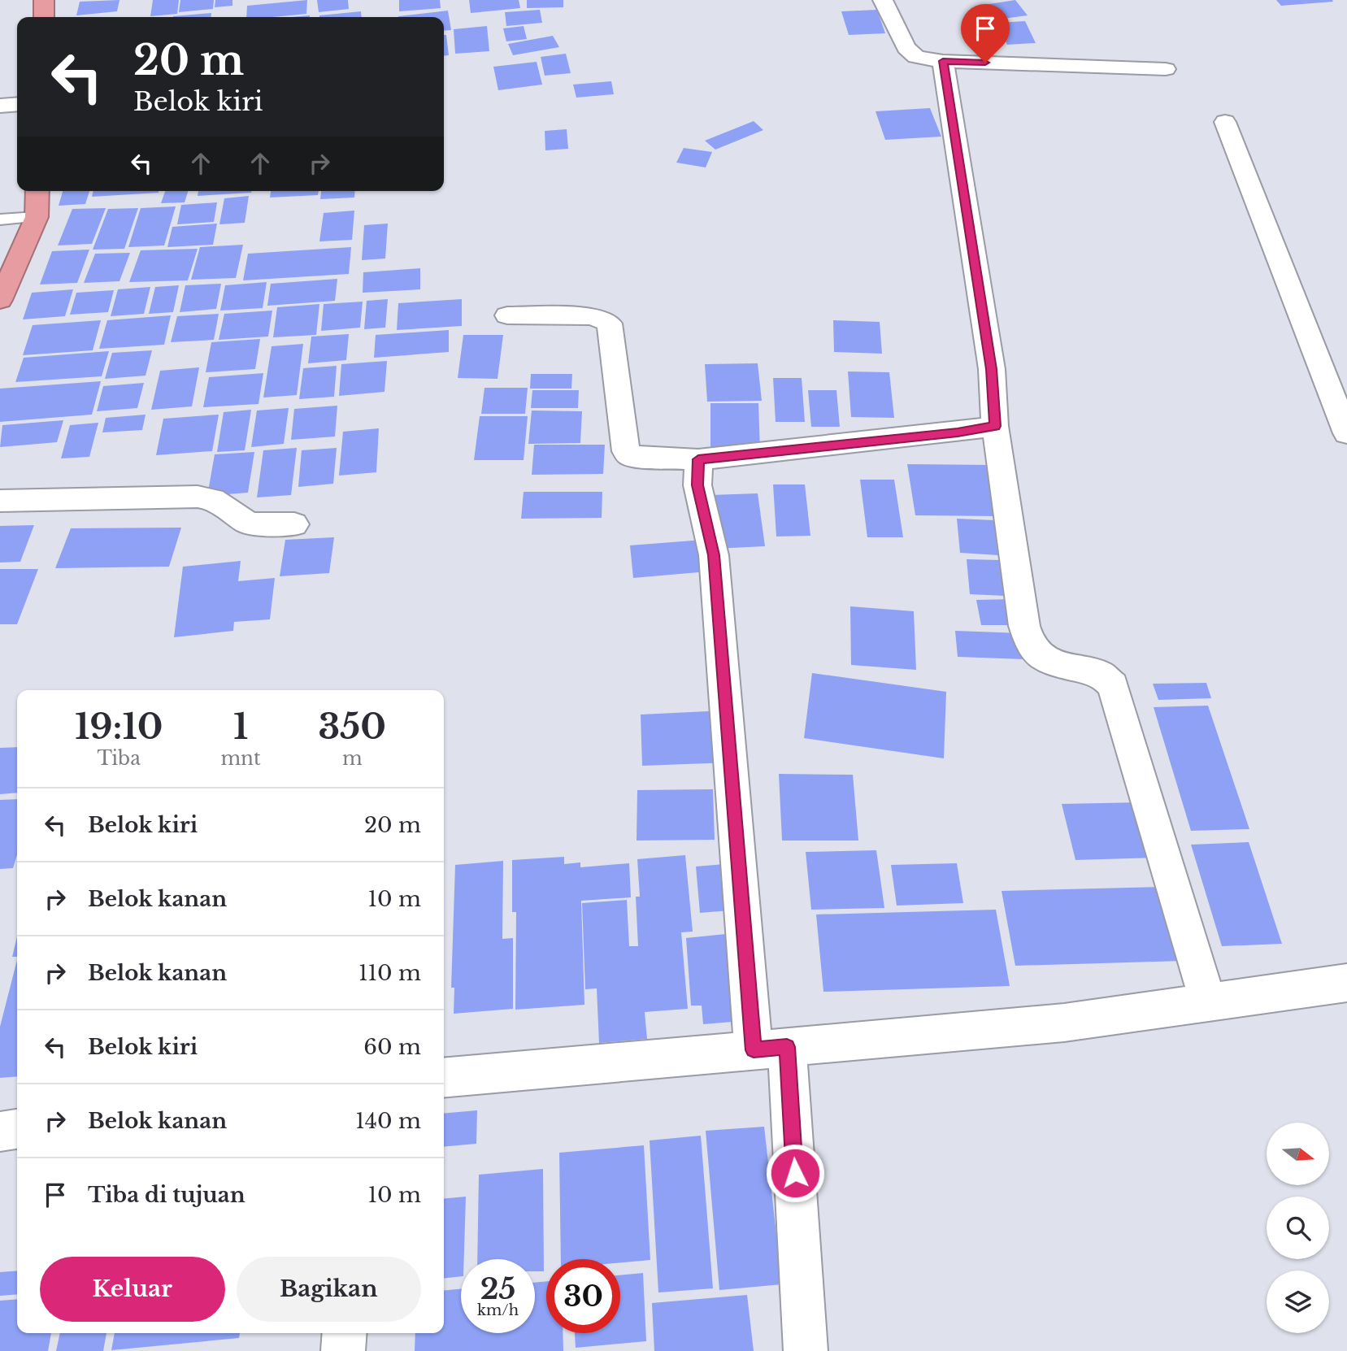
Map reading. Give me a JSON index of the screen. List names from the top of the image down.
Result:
{
  "north": "right",
  "page": {
    "turn": ["20 m", "Belok kiri"],
    "eta": [
      "19:10",
      "Tiba",
      "1",
      "mnt",
      "350",
      "m"
    ],
    "list": [
      {
        "name": "Belok kiri",
        "value": "20 m"
      },
      {
        "name": "Belok kanan",
        "value": "10 m"
      },
      {
        "name": "Belok kanan",
        "value": "110 m"
      },
      {
        "name": "Belok kiri",
        "value": "60 m"
      },
      {
        "name": "Belok kanan",
        "value": "140 m"
      },
      {
        "name": "Tiba di tujuan",
        "value": "10 m"
      }
    ],
    "buttons": ["Keluar", "Bagikan"],
    "speed": "25 km/h",
    "limit": "30"
  }
}
